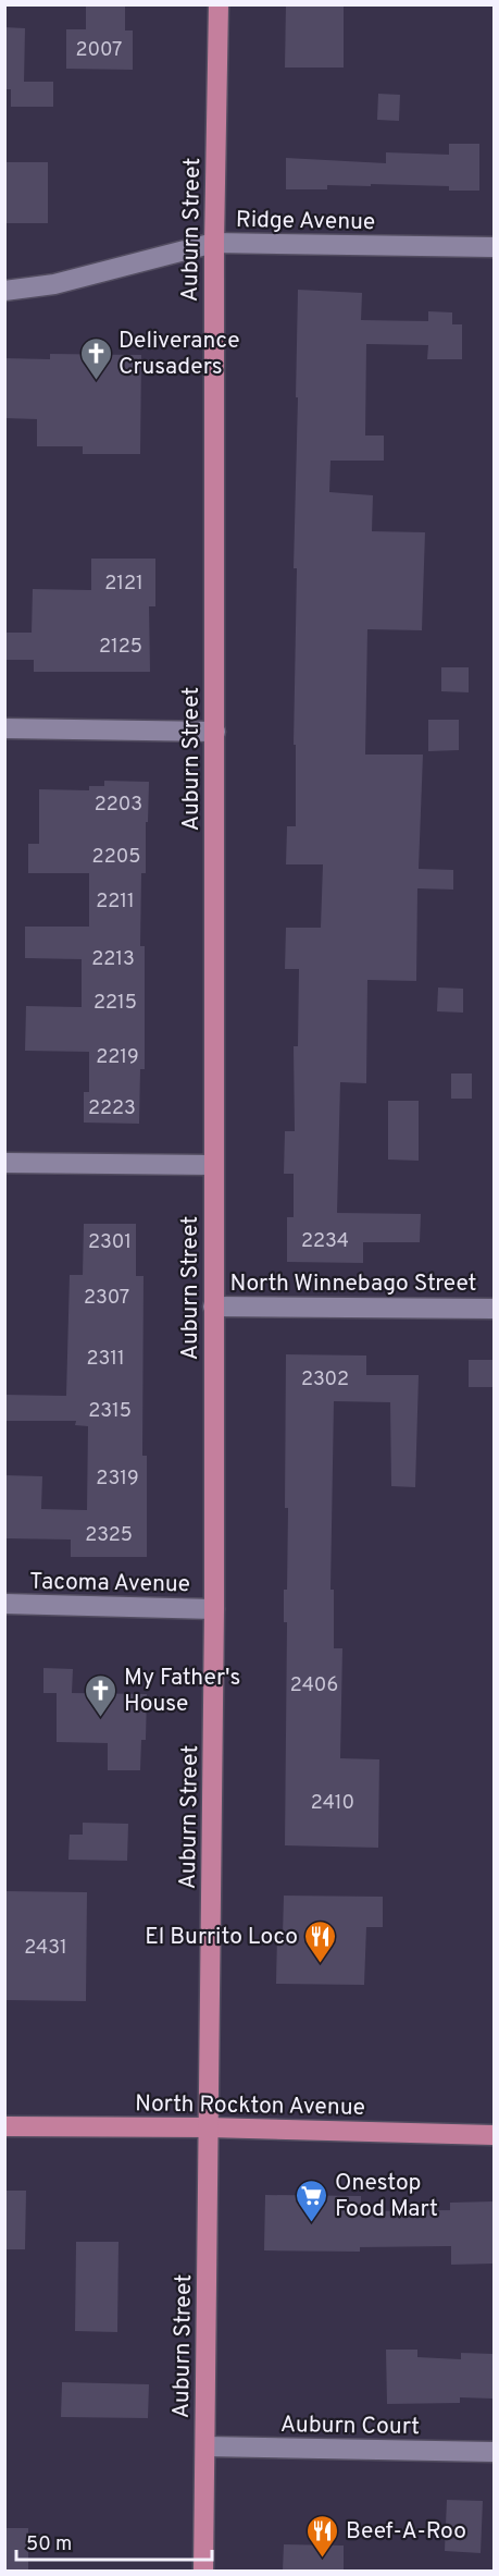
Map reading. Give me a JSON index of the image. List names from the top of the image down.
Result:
{
  "streets": {
    "main road": ["Auburn Street", "North Rockton Avenue"],
    "street": [
      "Ridge Avenue",
      "North Winnebago Street",
      "Tacoma Avenue",
      "Auburn Court"
    ]
  },
  "crossings": [
    ["Ridge Avenue", "Auburn Street"],
    ["Auburn Street", "North Winnebago Street"],
    ["Auburn Street", "Tacoma Avenue"],
    ["Auburn Street", "North Rockton Avenue"],
    ["Auburn Street", "Auburn Court"]
  ],
  "places": {
    "church": ["Deliverance Crusaders", "My Father's House"],
    "restaurant": ["El Burrito Loco", "Beef-A-Roo"],
    "supermarket": ["Onestop Food Mart"]
  },
  "house_numbers": [
    "2007",
    "2121",
    "2125",
    "2203",
    "2205",
    "2211",
    "2213",
    "2215",
    "2219",
    "2223",
    "2234",
    "2301",
    "2307",
    "2311",
    "2302",
    "2315",
    "2319",
    "2325",
    "2406",
    "2410",
    "2431"
  ],
  "scale_bar": "50 m"
}
